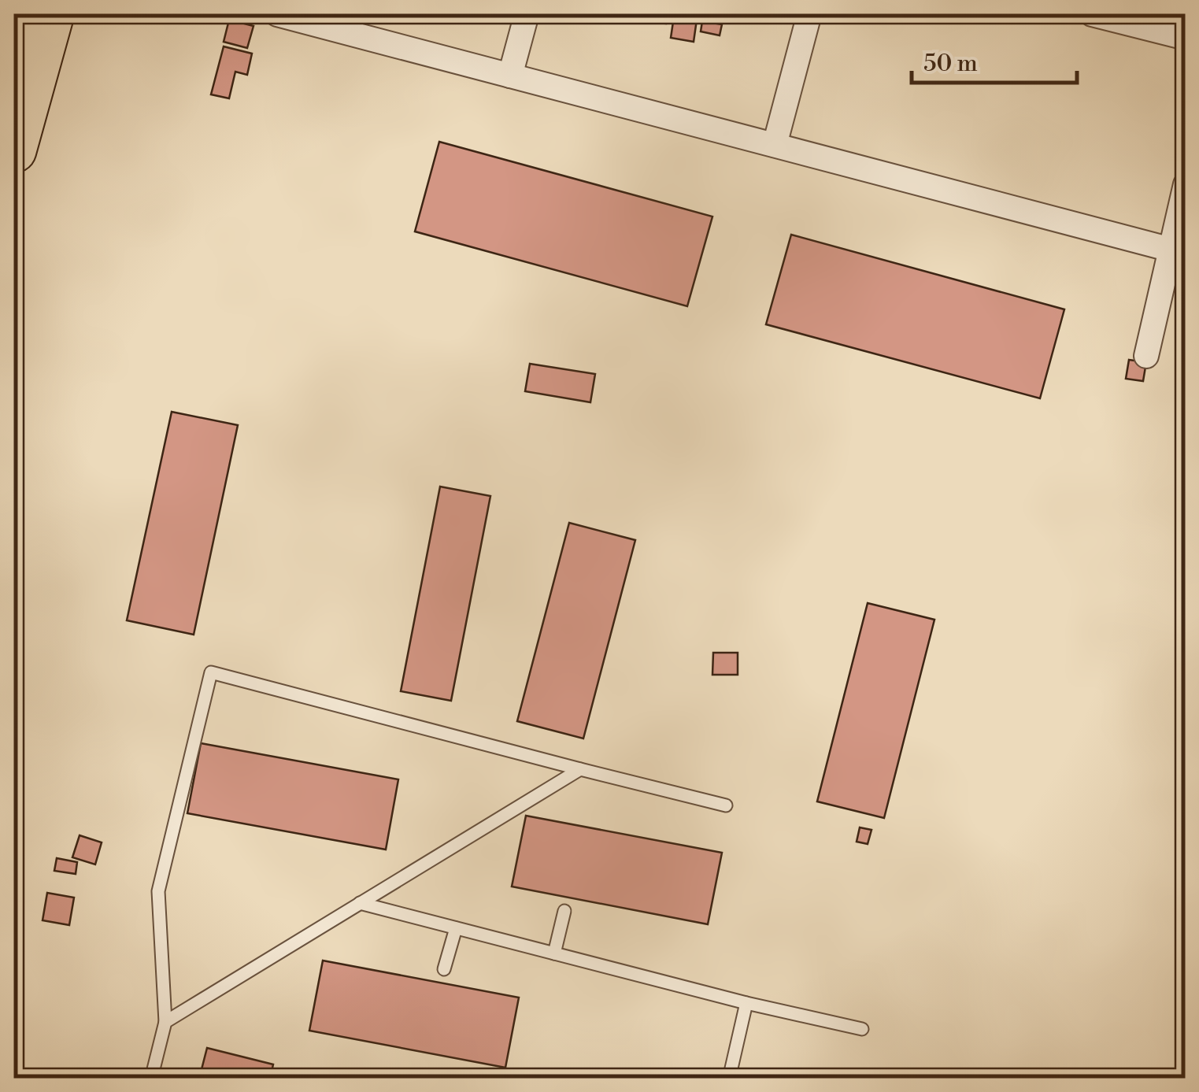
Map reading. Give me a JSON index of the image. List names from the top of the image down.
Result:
{
  "scale_bar": "50 m"
}
